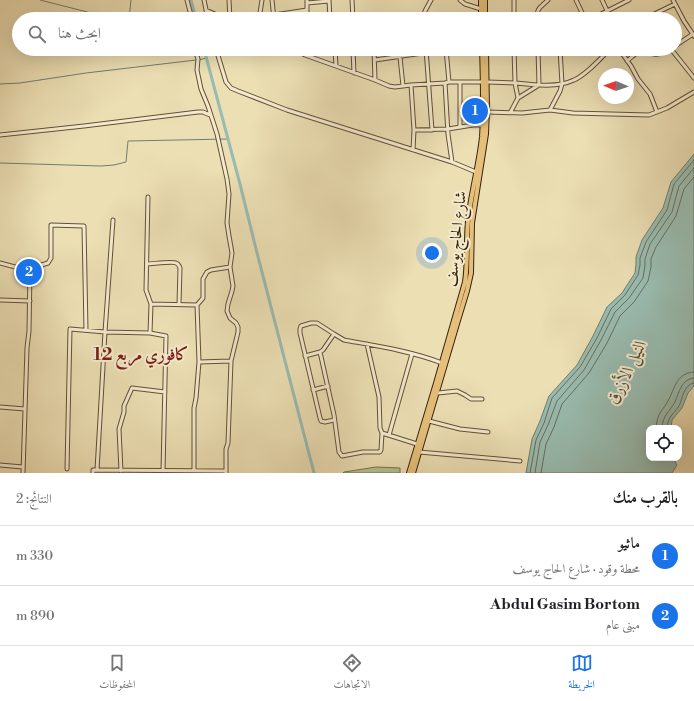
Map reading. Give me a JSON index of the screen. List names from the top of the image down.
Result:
{
  "streets": {
    "main road": ["شارع الحاج يوسف"]
  },
  "districts": ["كافوري مربع 12"],
  "water": ["النيل الأزرق"],
  "north": "left",
  "page": {
    "search": "ابحث هنا",
    "pins": ["1", "2"],
    "heading": ["بالقرب منك", "النتائج: 2"],
    "list": [
      {
        "mark": "1",
        "name": "ماثيو",
        "note": "محطة وقود · شارع الحاج يوسف",
        "value": "330 m"
      },
      {
        "mark": "2",
        "name": "Abdul Gasim Bortom",
        "note": "مبنى عام",
        "value": "890 m"
      }
    ],
    "nav": ["الخريطة", "الاتجاهات", "المحفوظات"]
  }
}
